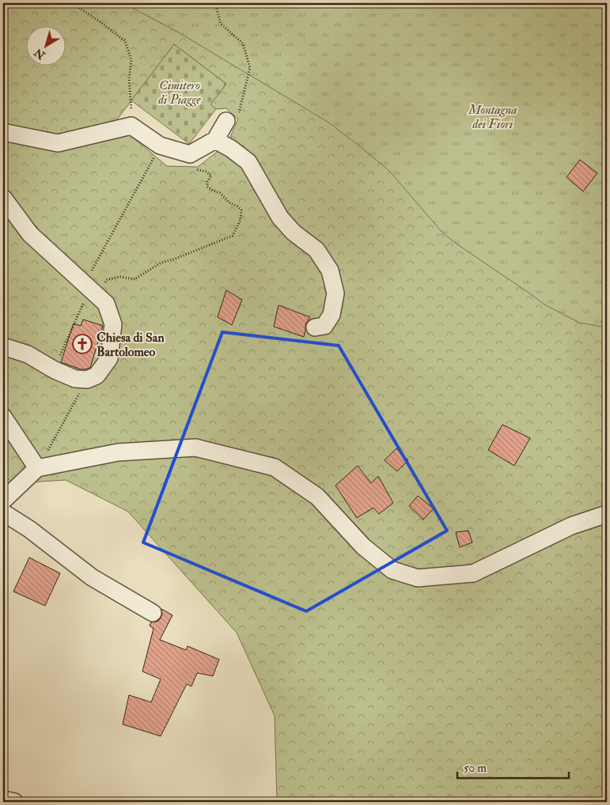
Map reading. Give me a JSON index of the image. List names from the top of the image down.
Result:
{
  "parks": ["Cimitero di Piagge", "Montagna dei Fiori"],
  "places": {
    "church": ["Chiesa di San Bartolomeo"]
  },
  "scale_bar": "50 m",
  "north": "bottom left"
}
